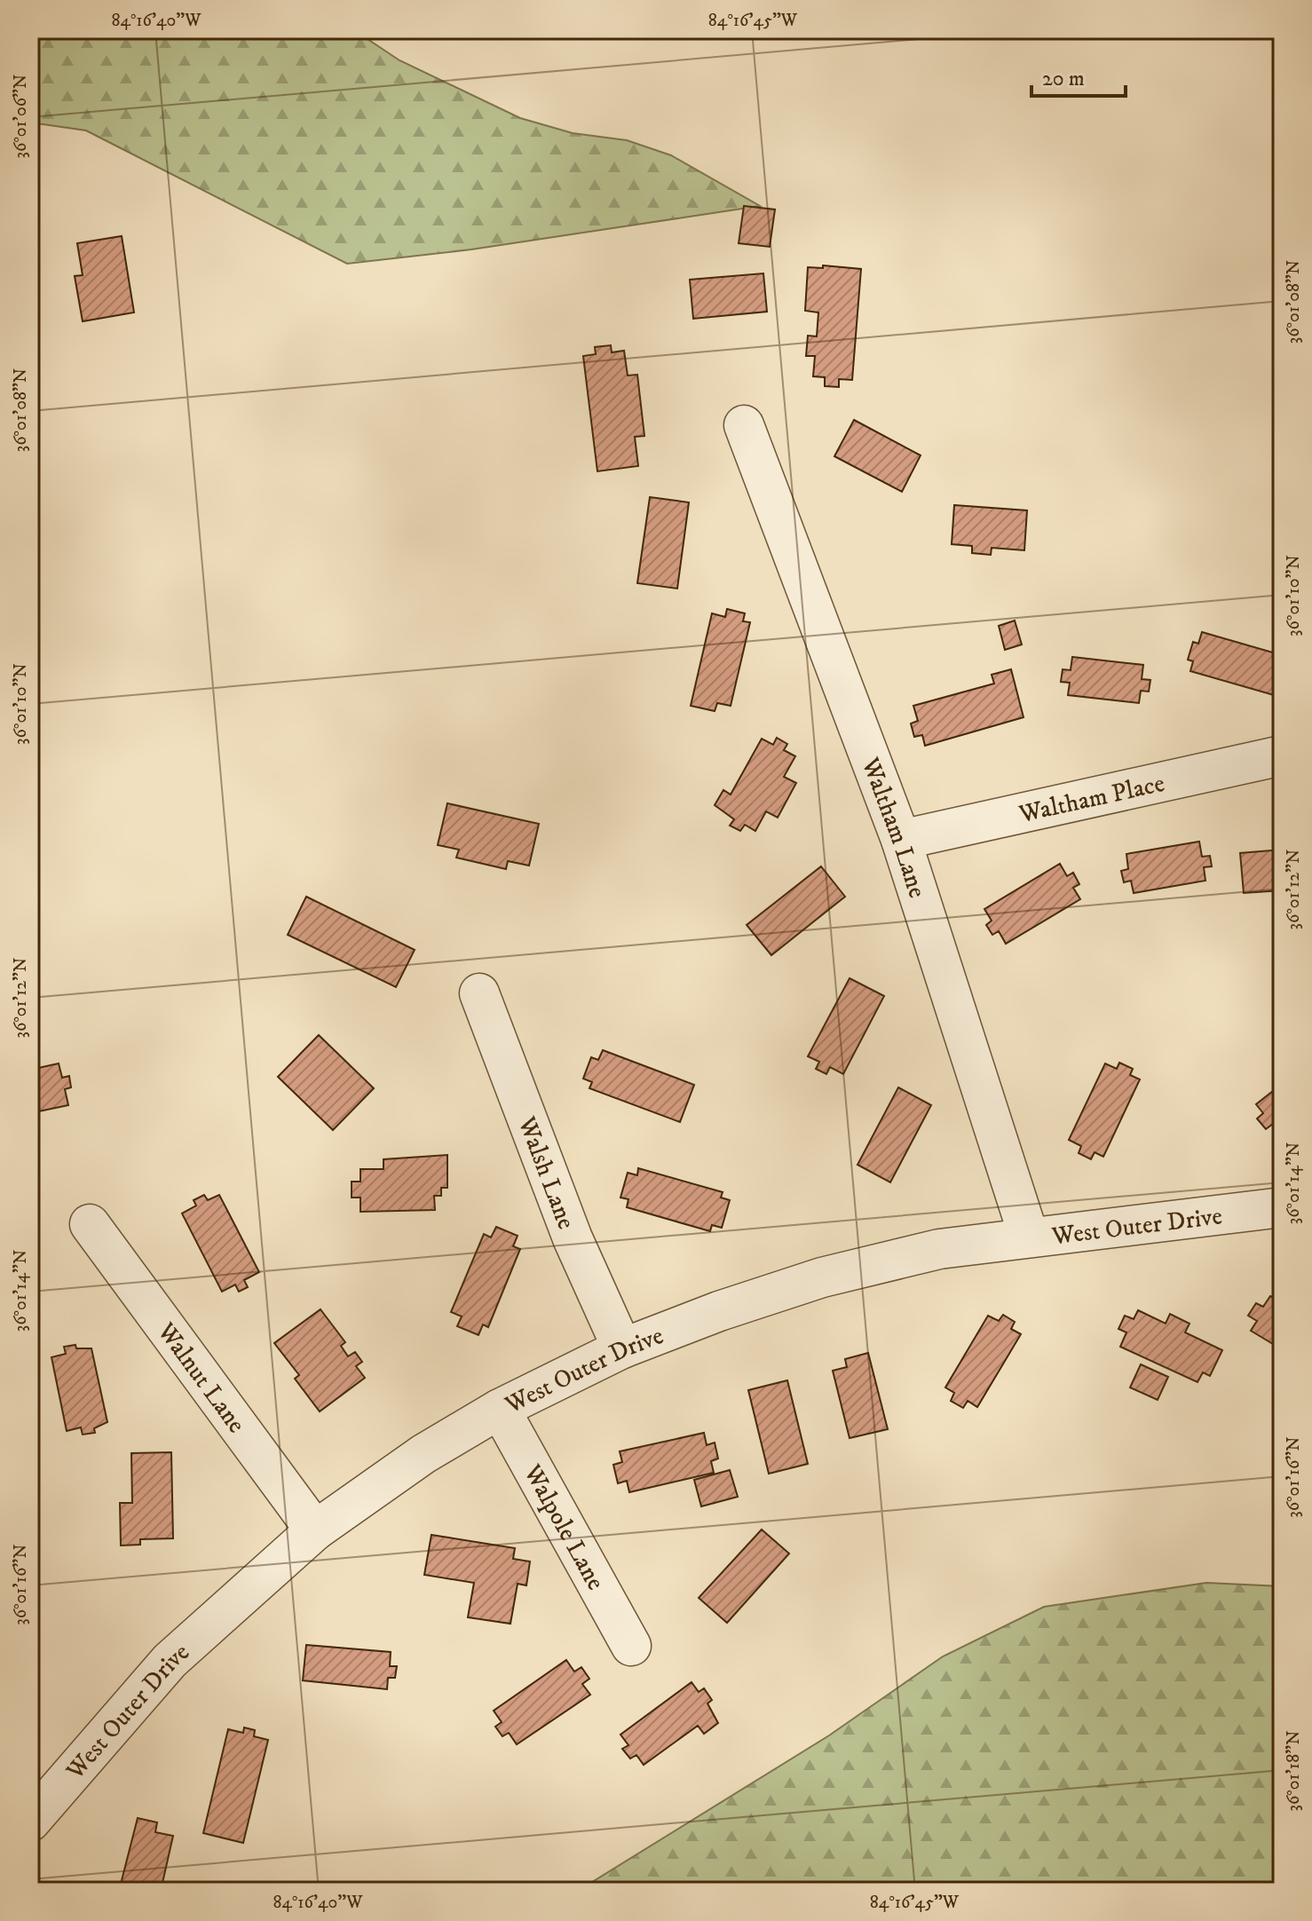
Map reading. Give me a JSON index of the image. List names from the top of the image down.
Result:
{
  "streets": {
    "street": [
      "Waltham Place",
      "Waltham Lane",
      "Walsh Lane",
      "West Outer Drive",
      "Walnut Lane",
      "Walpole Lane"
    ]
  },
  "crossings": [
    ["Waltham Place", "Waltham Lane"],
    ["Waltham Lane", "West Outer Drive"],
    ["Walsh Lane", "West Outer Drive"],
    ["West Outer Drive", "Walnut Lane"],
    ["West Outer Drive", "Walpole Lane"]
  ],
  "scale_bar": "20 m",
  "coordinates": [
    "84°16'40\"W",
    "84°16'45\"W",
    "36°01'06\"N",
    "36°01'08\"N",
    "36°01'10\"N",
    "36°01'12\"N",
    "36°01'14\"N",
    "36°01'16\"N",
    "36°01'18\"N"
  ]
}
